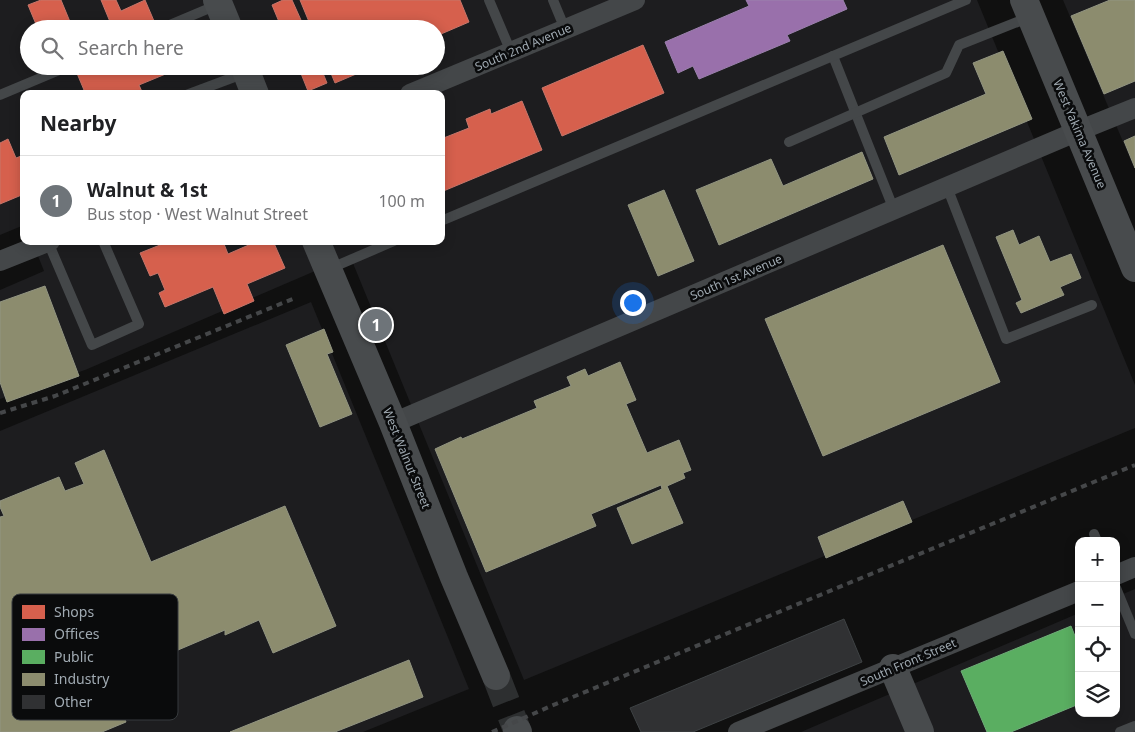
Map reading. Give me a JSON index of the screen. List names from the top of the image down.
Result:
{
  "streets": {
    "street": [
      "South 2nd Avenue",
      "West Yakima Avenue",
      "South 1st Avenue",
      "West Walnut Street",
      "South Front Street"
    ]
  },
  "crossings": [
    ["West Yakima Avenue", "South 1st Avenue"],
    ["South 1st Avenue", "West Walnut Street"]
  ],
  "legend": [
    "Shops",
    "Offices",
    "Public",
    "Industry",
    "Other"
  ],
  "page": {
    "search": "Search here",
    "heading": "Nearby",
    "list": [
      {
        "mark": "1",
        "name": "Walnut & 1st",
        "note": "Bus stop · West Walnut Street",
        "value": "100 m"
      }
    ],
    "pins": "1",
    "map_buttons": ["+", "−"]
  }
}
